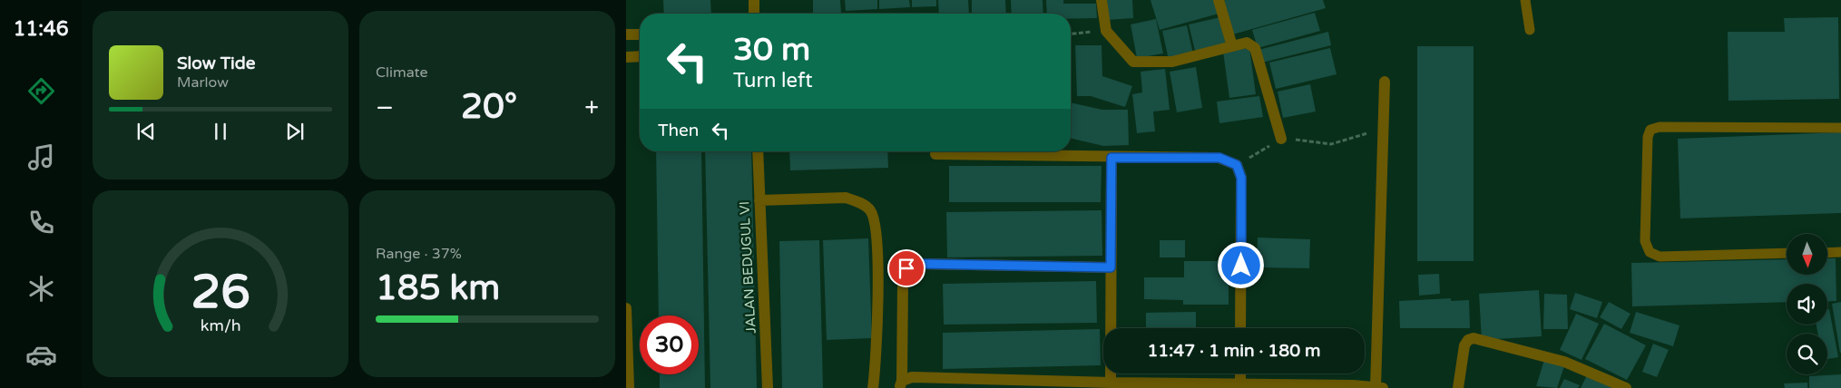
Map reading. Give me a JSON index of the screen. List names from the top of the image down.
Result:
{
  "streets": {
    "street": ["JALAN BEDUGUL VI"]
  },
  "north": "bottom",
  "page": {
    "tabs": "11:46",
    "tile": [
      "Climate",
      ["Range · 37%", "185 km"]
    ],
    "turn": ["30 m", "Turn left"],
    "song": ["Slow Tide", "Marlow"],
    "heat": ["−", "20°", "+"],
    "then": "Then",
    "limit": "30",
    "trip": "11:47 · 1 min · 180 m",
    "gauge": ["26", "km/h"]
  }
}
